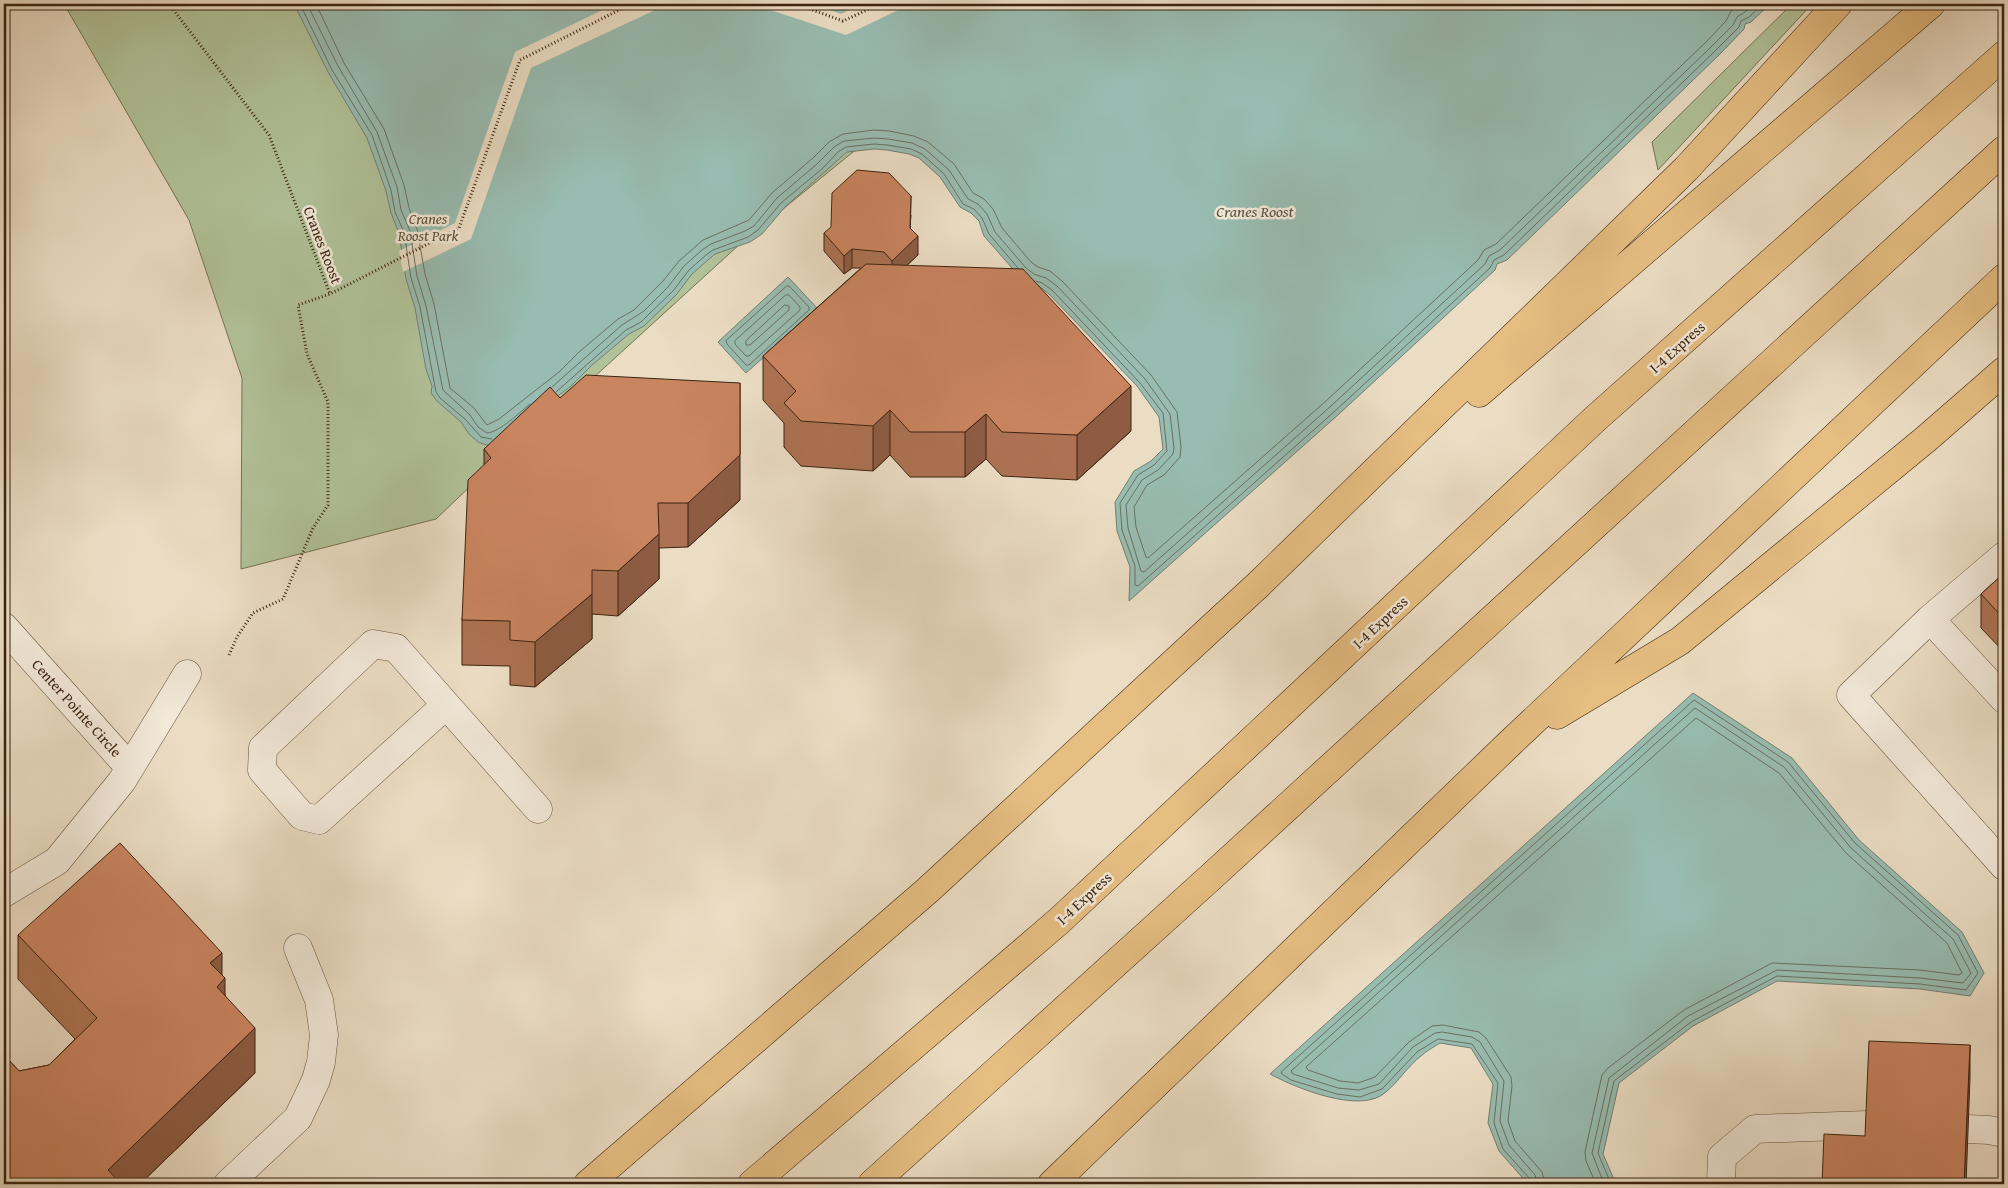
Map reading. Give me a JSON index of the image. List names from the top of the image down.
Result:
{
  "streets": {
    "highway": ["I-4 Express"],
    "street": ["Center Pointe Circle"],
    "path": ["Cranes Roost"]
  },
  "water": ["Cranes Roost"],
  "parks": ["Cranes Roost Park"]
}
